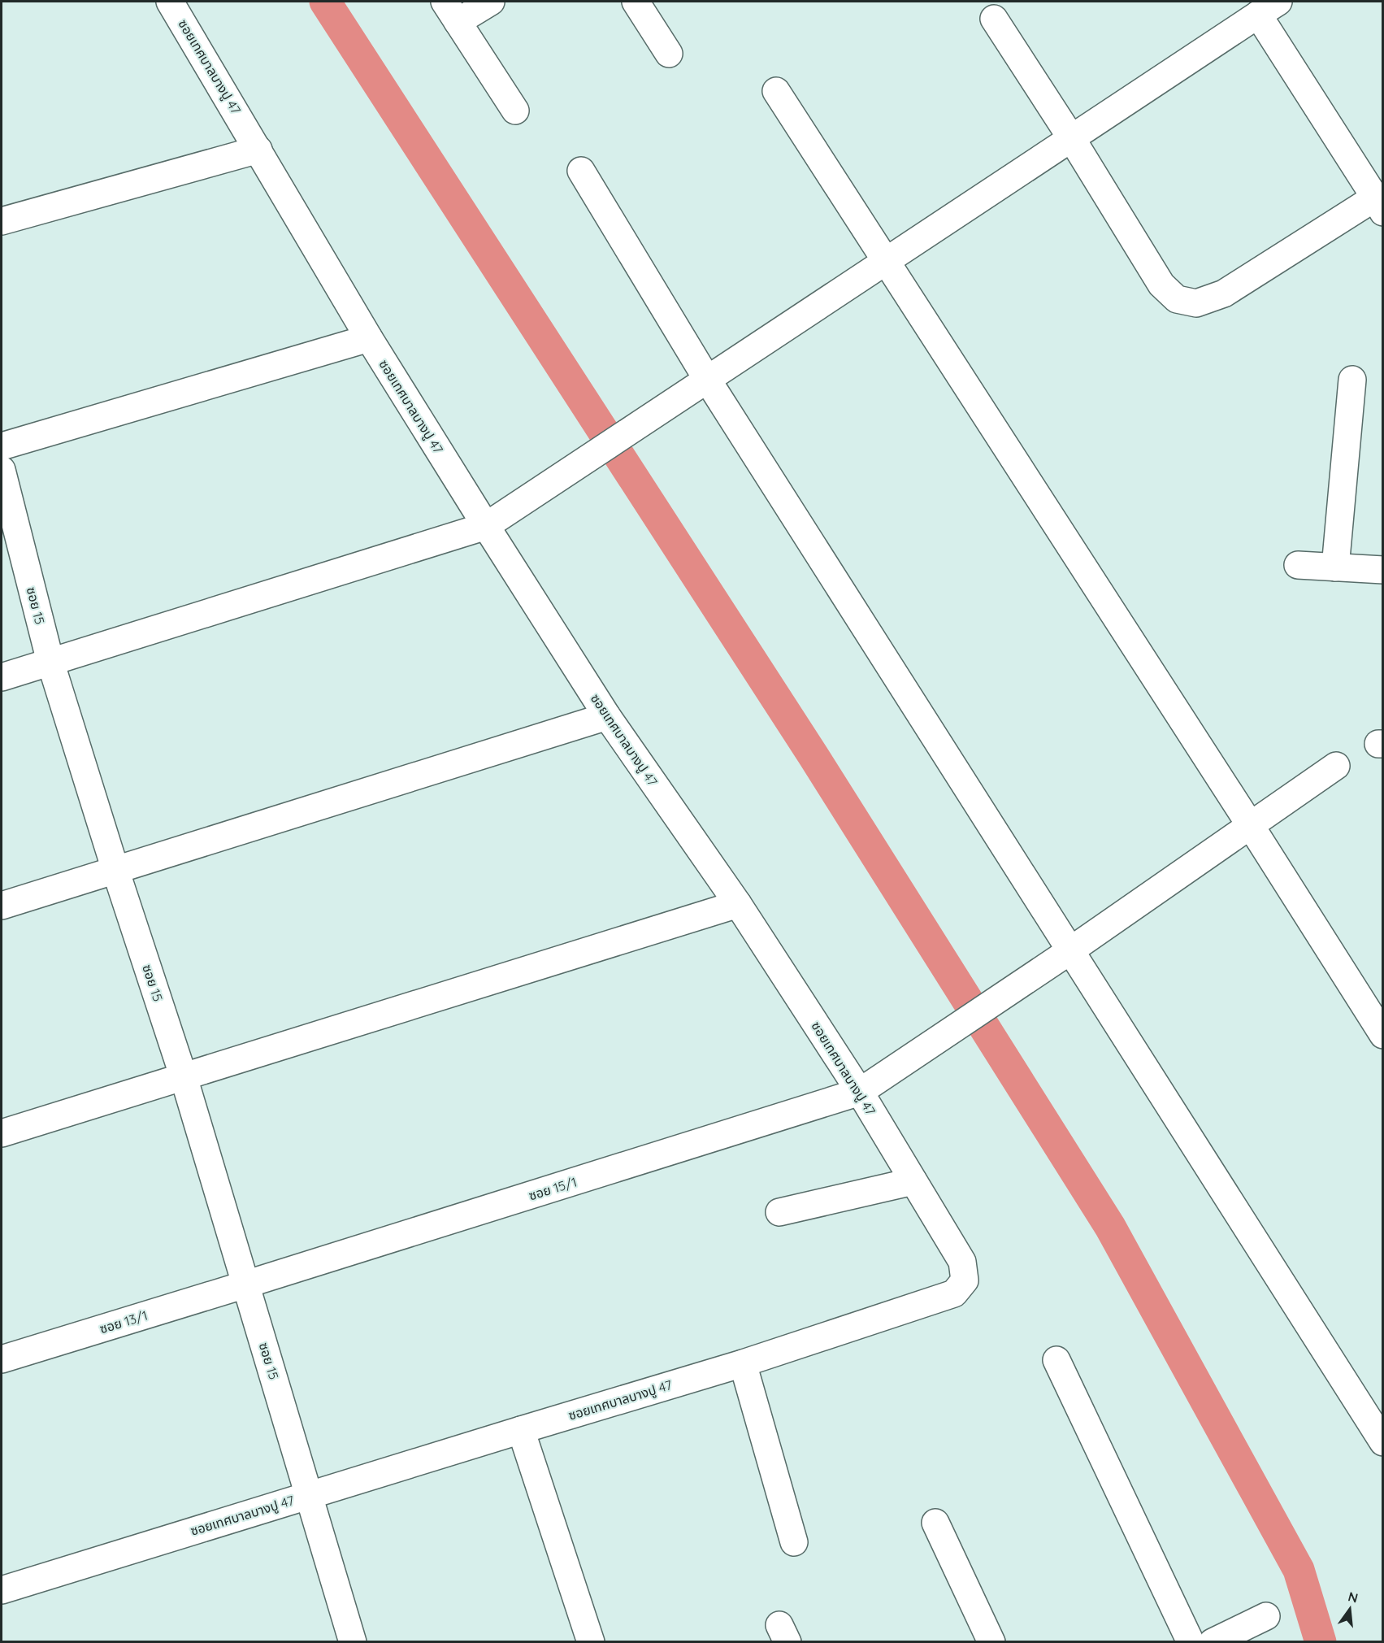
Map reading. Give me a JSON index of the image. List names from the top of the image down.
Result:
{
  "streets": {
    "street": [
      "ซอยเทศบาลบางปู 47",
      "ซอย 15",
      "ซอย 15/1",
      "ซอย 13/1"
    ]
  },
  "crossings": [
    ["ซอยเทศบาลบางปู 47", "ซอย 15"],
    ["ซอยเทศบาลบางปู 47", "ซอย 15/1"],
    ["ซอย 15", "ซอย 15/1"],
    ["ซอย 15", "ซอย 13/1"],
    ["ซอย 15/1", "ซอย 13/1"]
  ],
  "north": "top"
}
